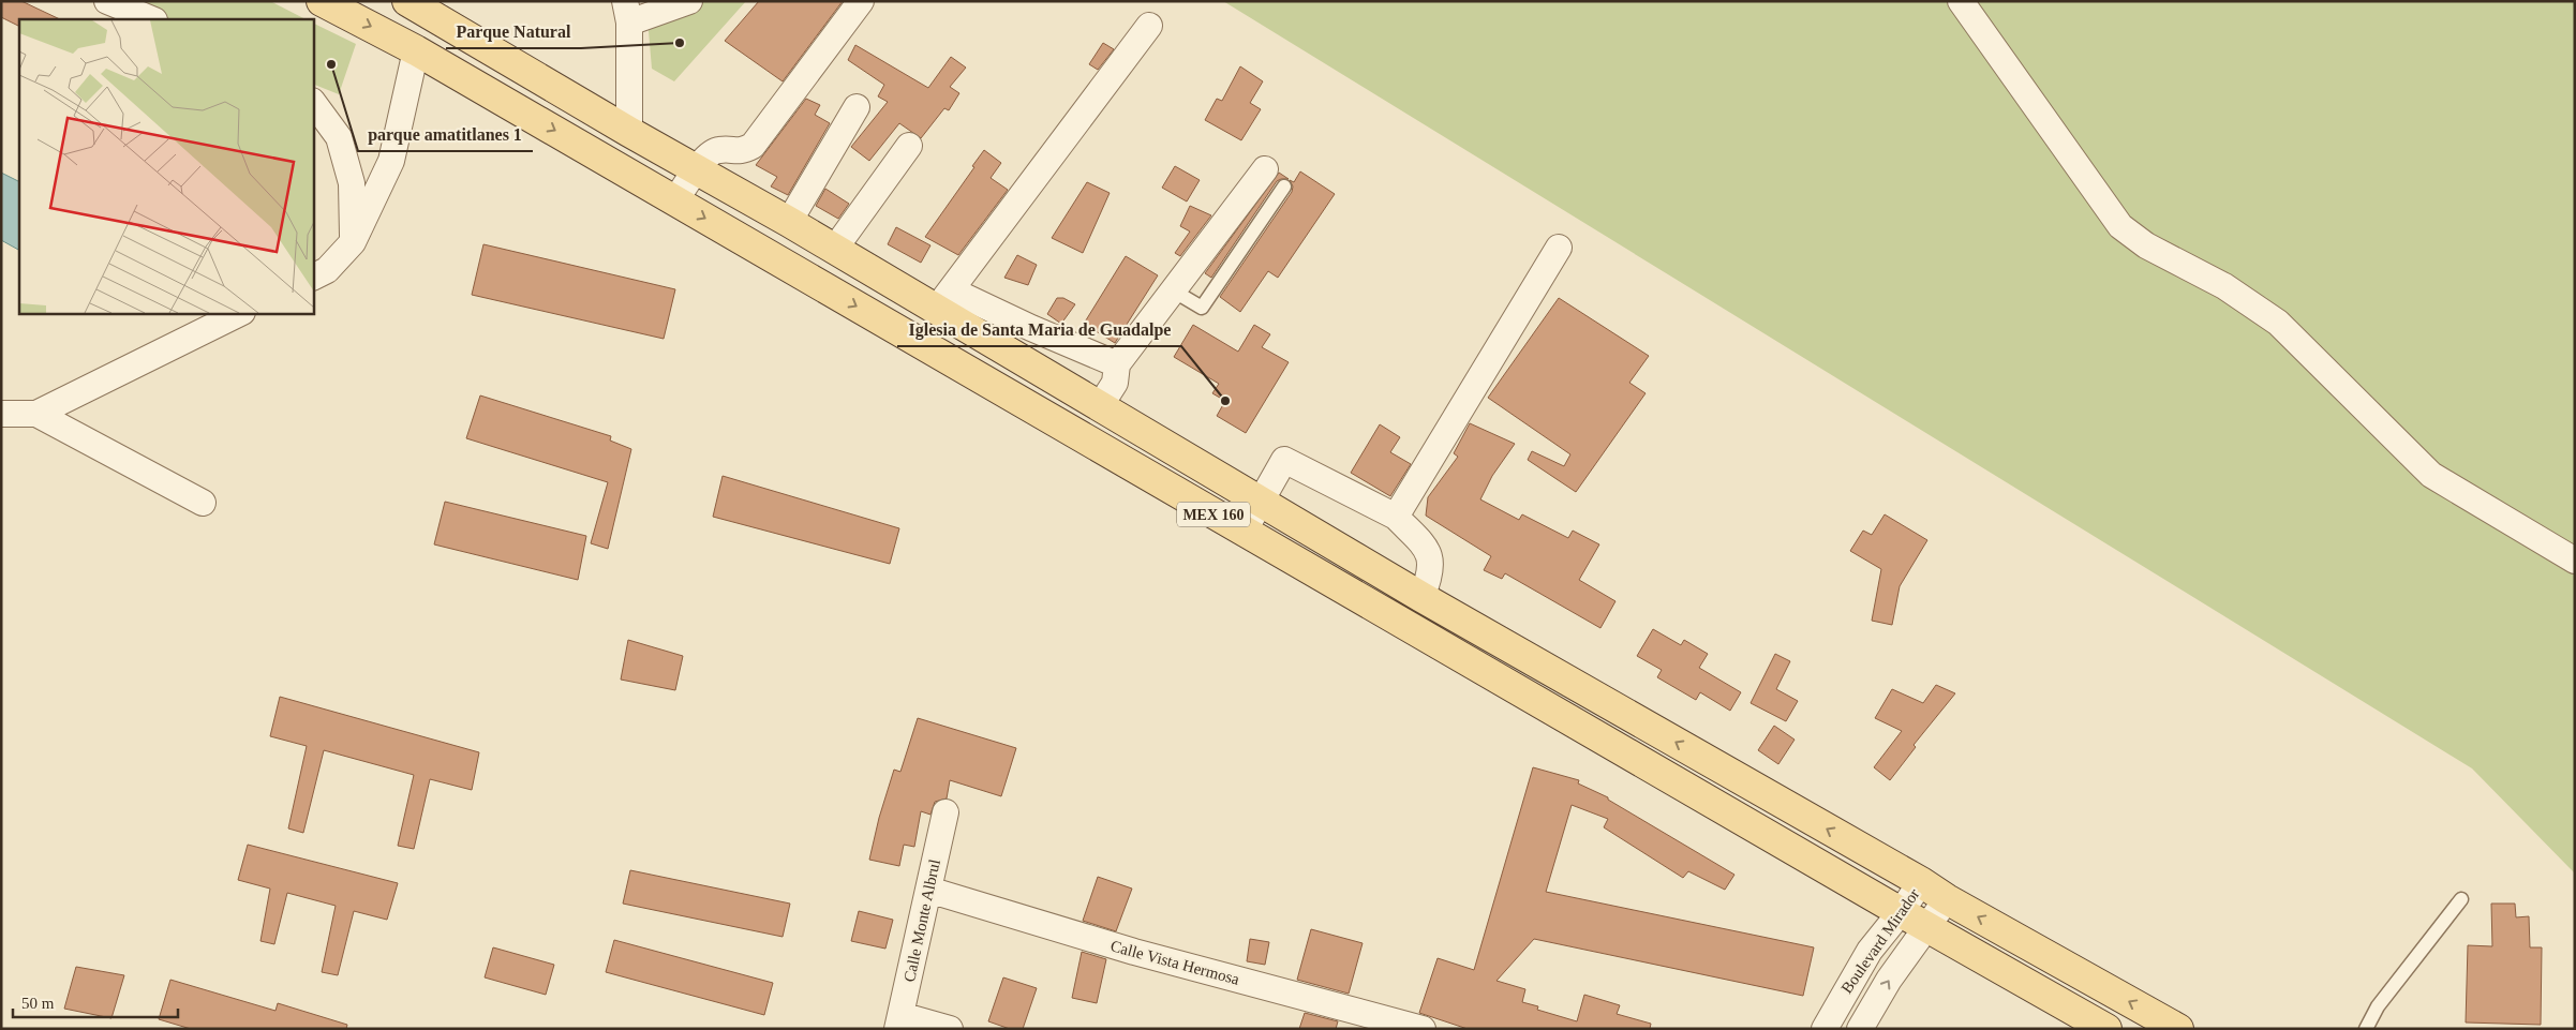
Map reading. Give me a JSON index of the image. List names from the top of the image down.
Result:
{
  "streets": {
    "main road": ["MEX 160"],
    "street": ["Calle Monte Albrul", "Boulevard Mirador", "Calle Vista Hermosa"]
  },
  "crossings": [
    ["MEX 160", "Boulevard Mirador"],
    ["Calle Monte Albrul", "Calle Vista Hermosa"]
  ],
  "places": ["Parque Natural", "parque amatitlanes 1", "Iglesia de Santa Maria de Guadalpe"],
  "scale_bar": "50 m"
}
